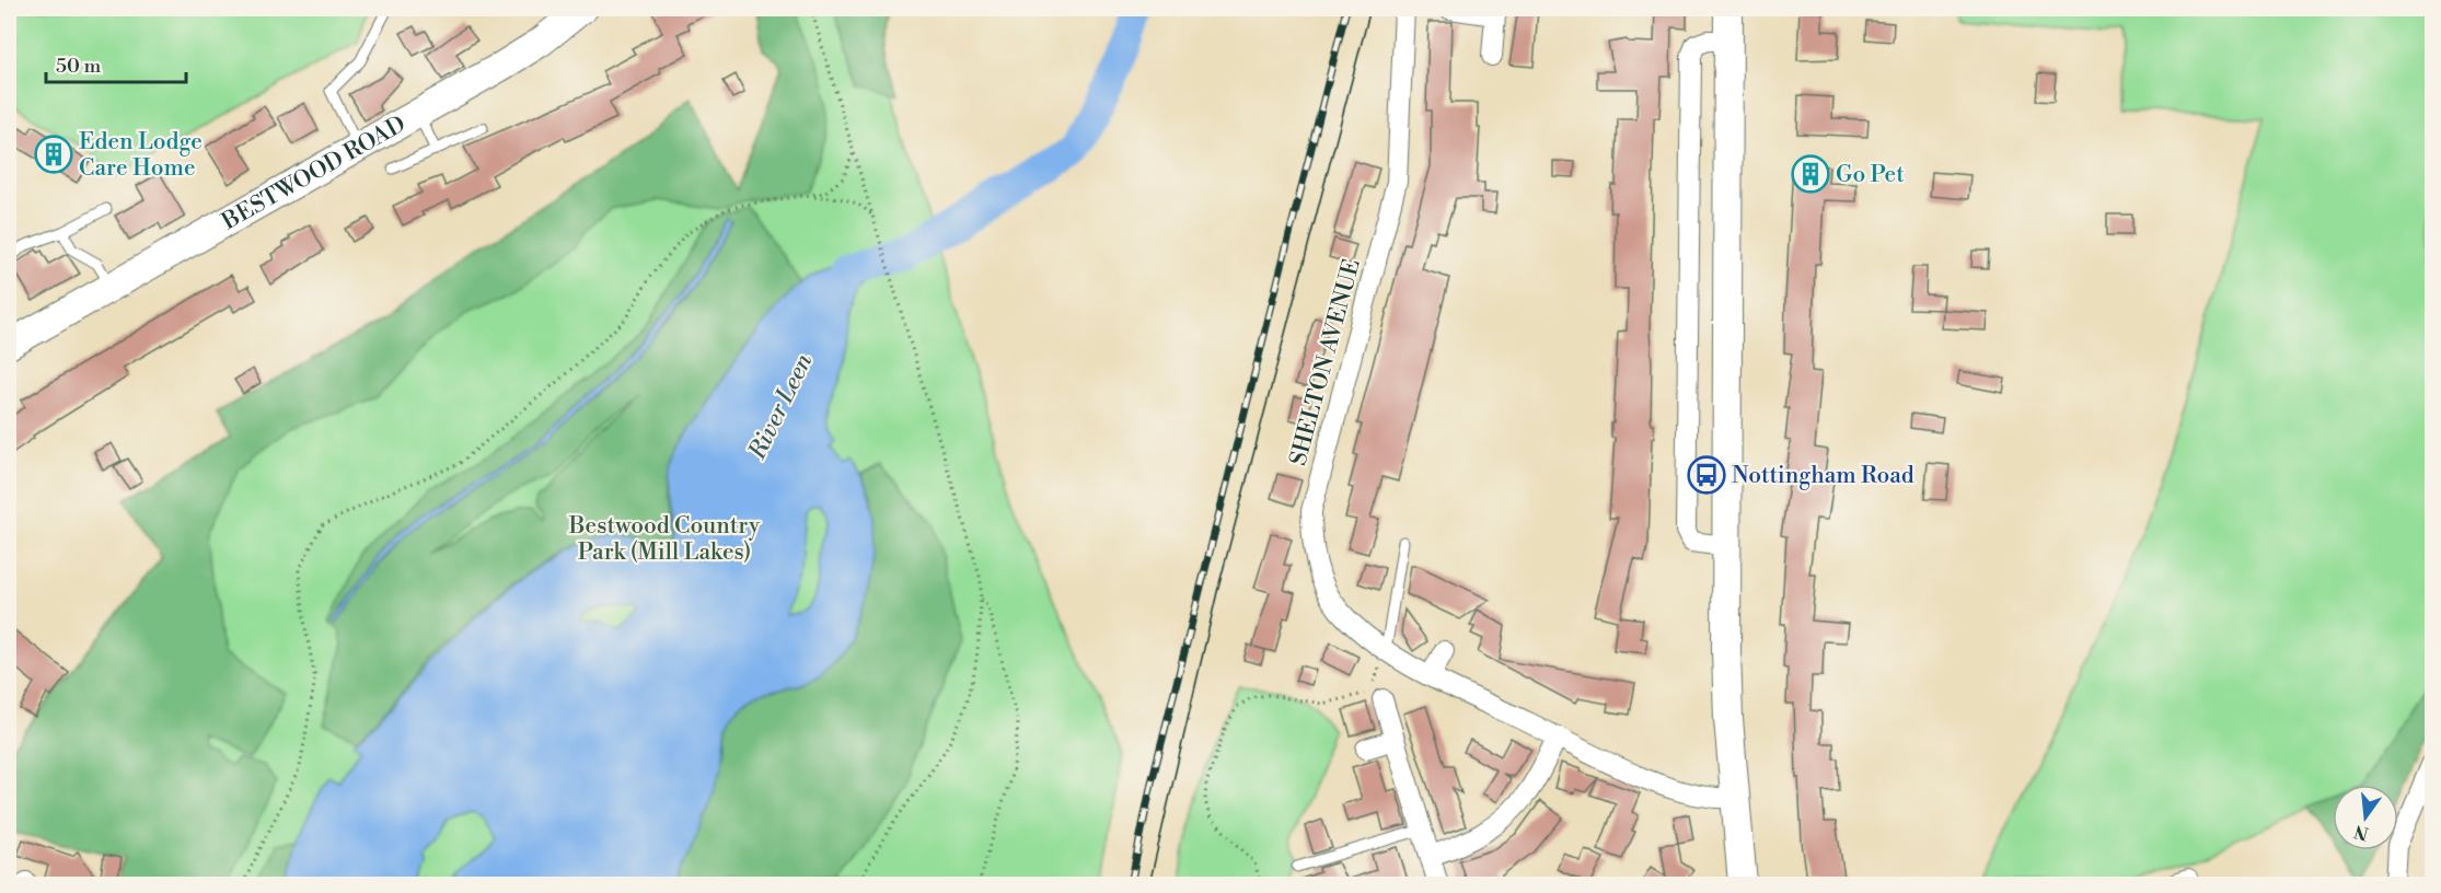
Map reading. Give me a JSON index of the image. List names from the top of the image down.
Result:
{
  "streets": {
    "street": ["BESTWOOD ROAD", "SHELTON AVENUE"]
  },
  "water": ["River Leen"],
  "parks": ["Bestwood Country Park (Mill Lakes)"],
  "places": {
    "building": ["Eden Lodge Care Home", "Go Pet"],
    "bus stop": ["Nottingham Road"]
  },
  "scale_bar": "50 m",
  "north": "bottom"
}
